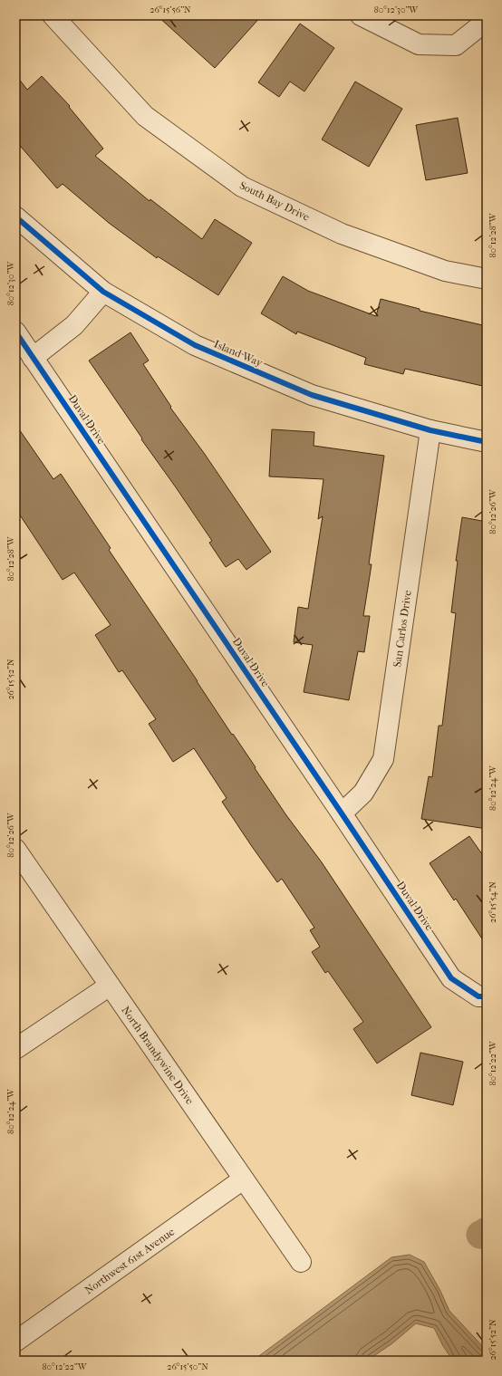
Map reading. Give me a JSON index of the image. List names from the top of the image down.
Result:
{
  "streets": {
    "street": [
      "South Bay Drive",
      "Island Way",
      "Duval Drive",
      "San Carlos Drive",
      "North Brandywine Drive",
      "Northwest 61st Avenue"
    ]
  },
  "crossings": [
    ["Island Way", "San Carlos Drive"],
    ["Duval Drive", "San Carlos Drive"],
    ["North Brandywine Drive", "Northwest 61st Avenue"]
  ],
  "coordinates": [
    "26°15'56\"N",
    "80°12'30\"W",
    "80°12'28\"W",
    "80°12'26\"W",
    "26°15'52\"N",
    "80°12'24\"W",
    "26°15'54\"N",
    "80°12'22\"W",
    "26°15'50\"N"
  ]
}
